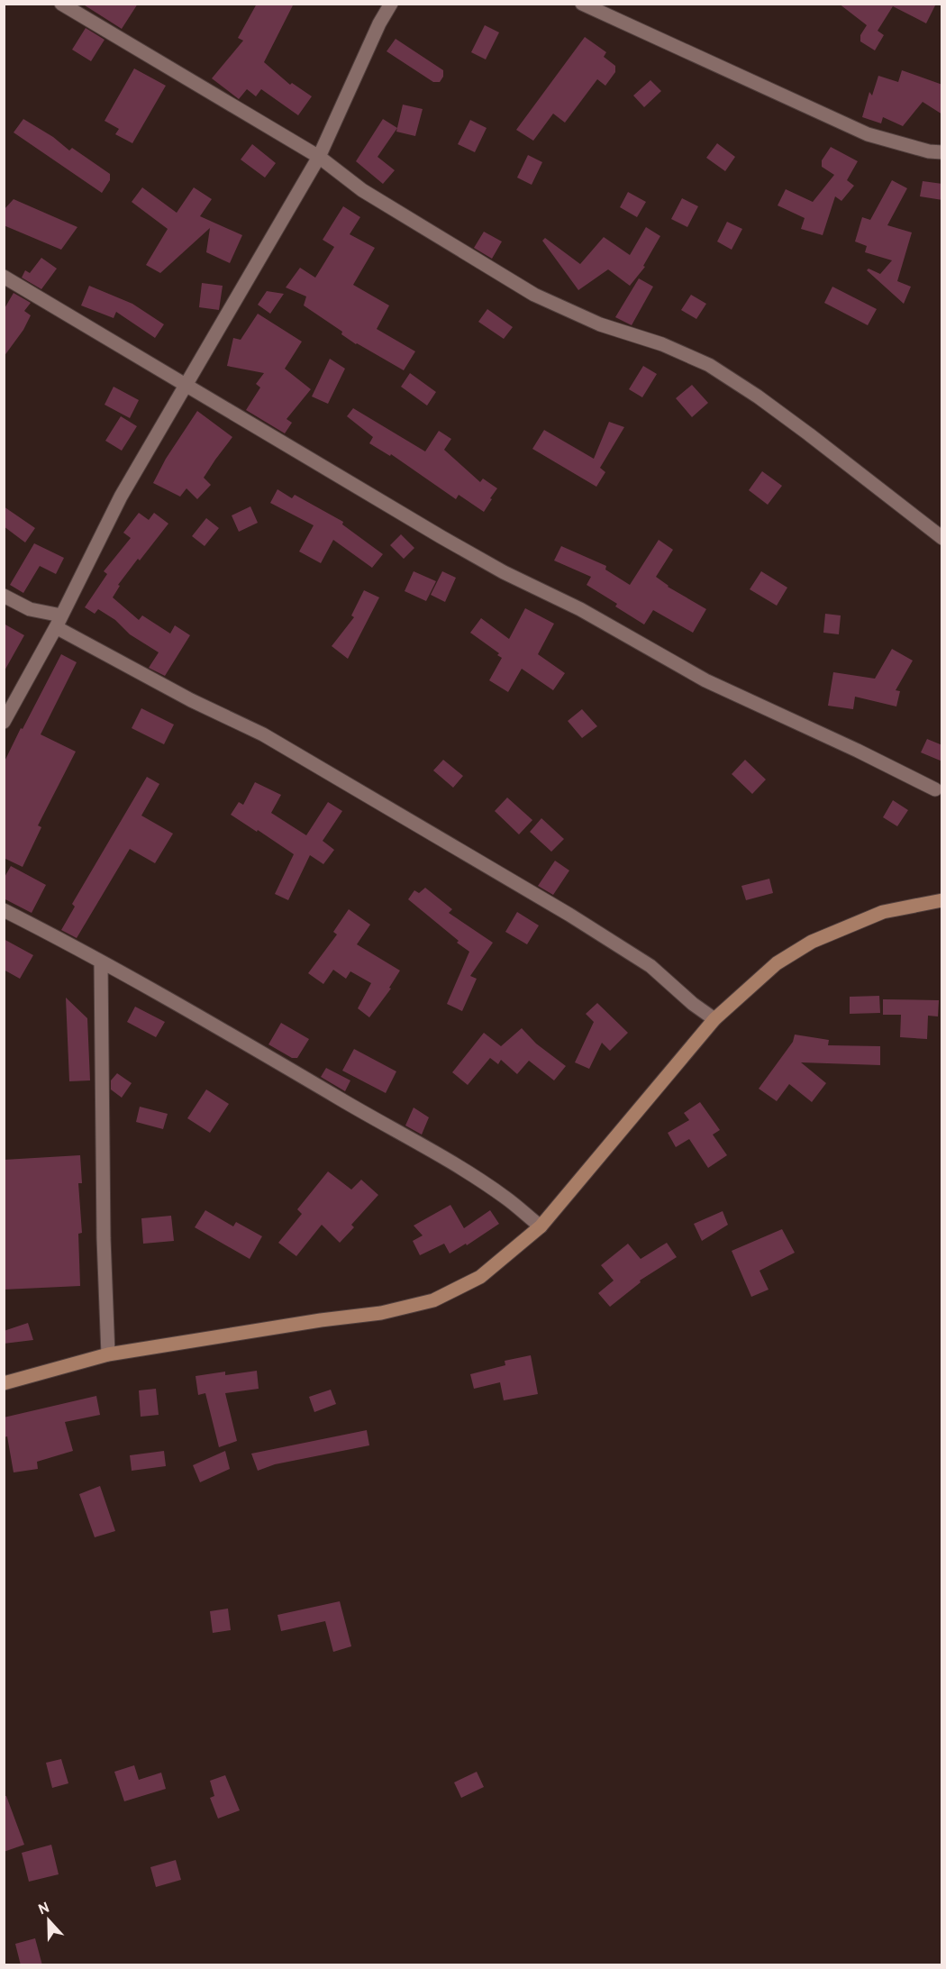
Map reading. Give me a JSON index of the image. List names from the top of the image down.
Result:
{
  "north": "top"
}
